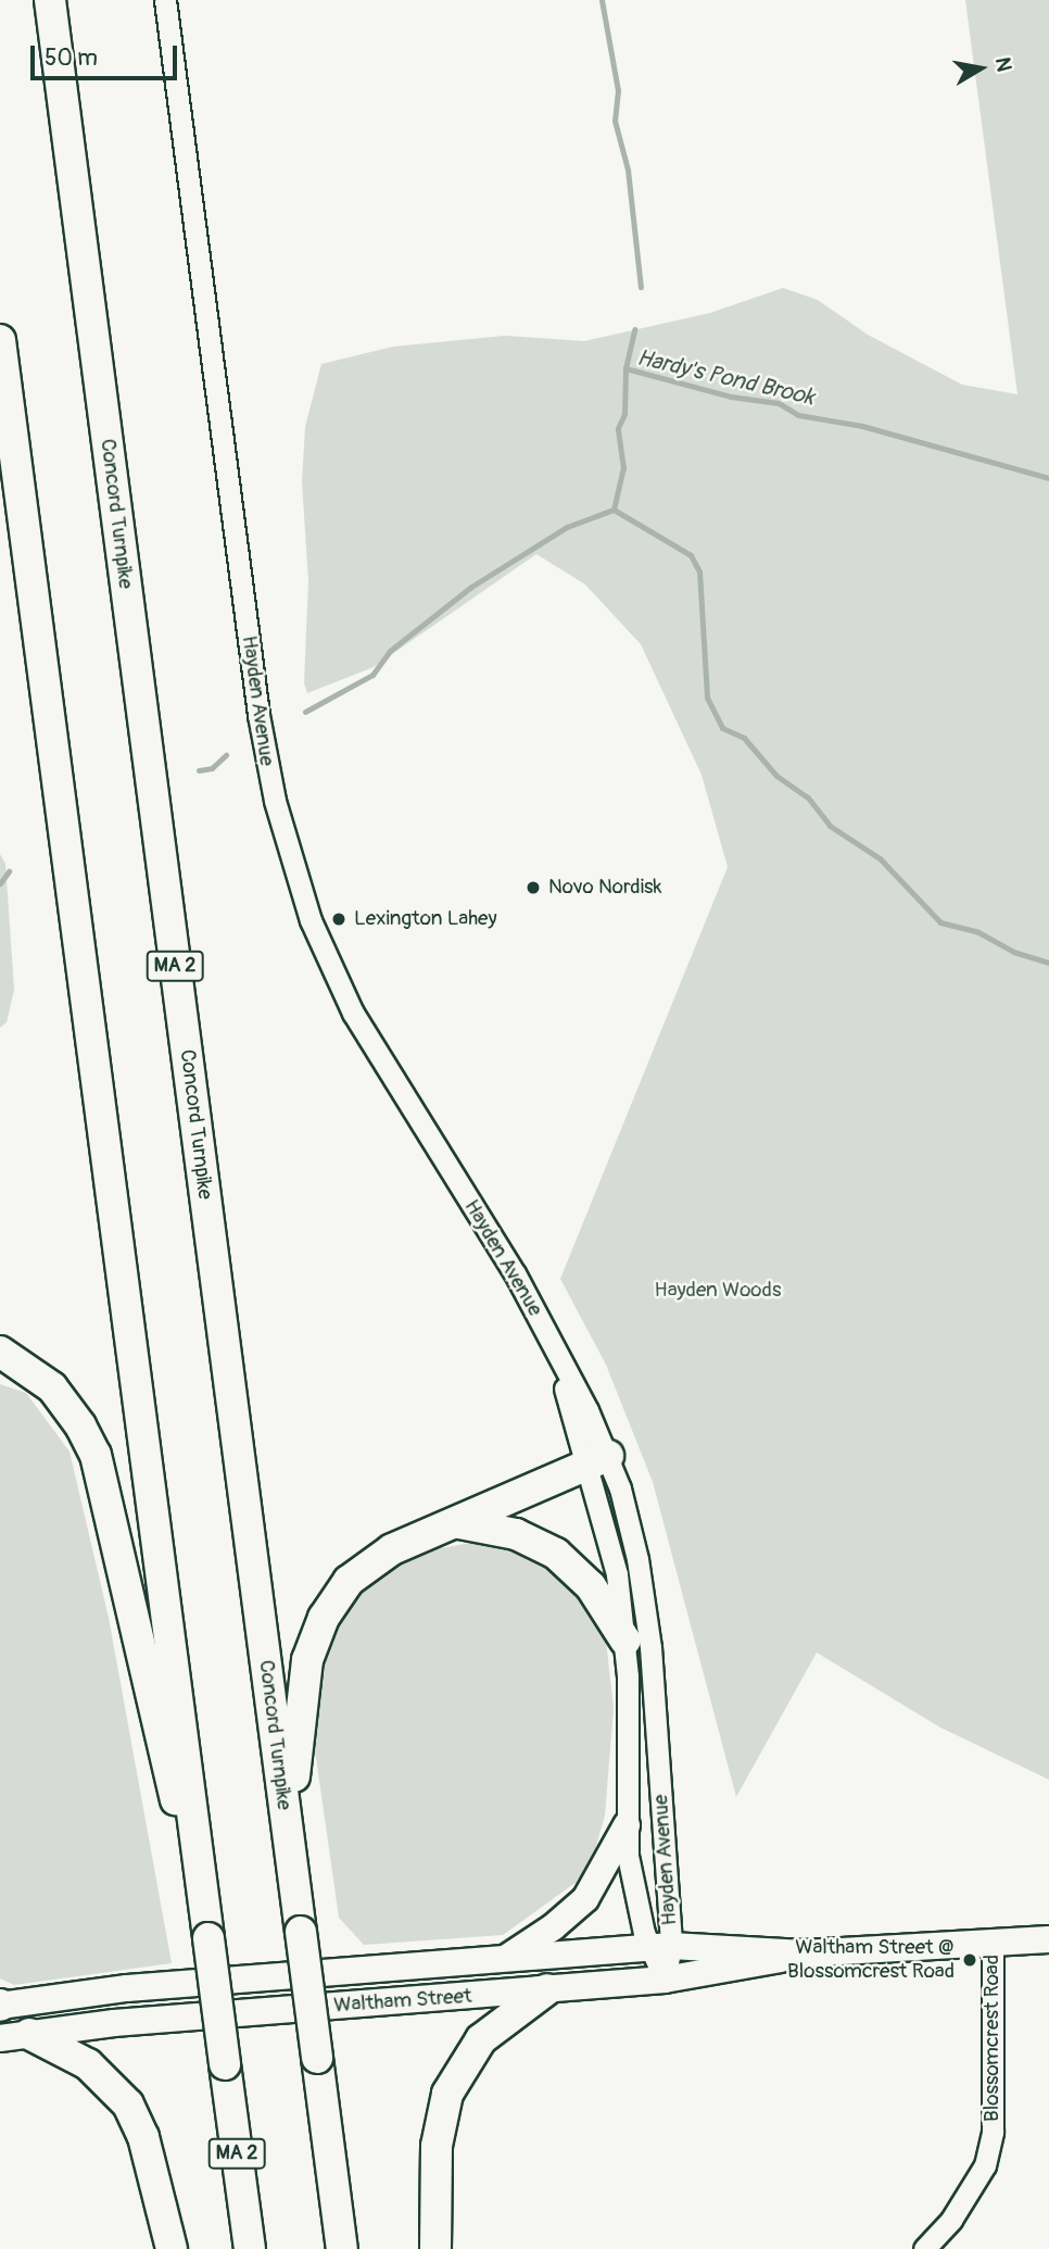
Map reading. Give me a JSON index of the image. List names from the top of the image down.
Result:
{
  "streets": {
    "highway": ["Concord Turnpike", "MA 2"],
    "main road": ["Waltham Street"],
    "street": ["Hayden Avenue", "Blossomcrest Road"]
  },
  "crossings": [
    ["Hayden Avenue", "Waltham Street"],
    ["Waltham Street", "Blossomcrest Road"]
  ],
  "water": ["Hardy's Pond Brook"],
  "parks": ["Hayden Woods"],
  "places": ["Novo Nordisk", "Lexington Lahey", "Waltham Street @ Blossomcrest Road"],
  "scale_bar": "50 m",
  "north": "right"
}
